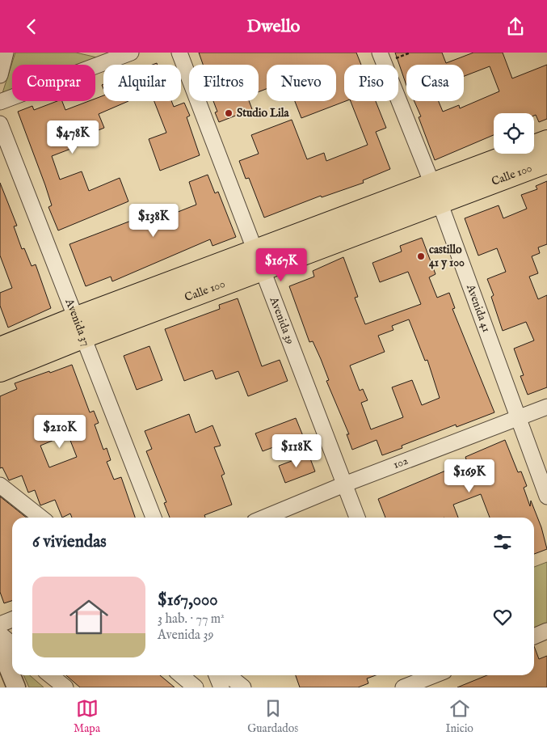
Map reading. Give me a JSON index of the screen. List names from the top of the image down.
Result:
{
  "streets": {
    "main road": ["Calle 100"],
    "street": [
      "Avenida 41",
      "Avenida 39",
      "Avenida 37",
      "102"
    ]
  },
  "crossings": [
    ["Calle 100", "Avenida 41"],
    ["Calle 100", "Avenida 39"],
    ["Calle 100", "Avenida 37"],
    ["Avenida 41", "102"],
    ["Avenida 39", "102"]
  ],
  "places": ["Studio Lila", "castillo 41 y 100"],
  "page": {
    "header": "Dwello",
    "chip": [
      "Comprar",
      "Alquilar",
      "Filtros",
      "Nuevo",
      "Piso",
      "Casa"
    ],
    "price": [
      "$478K",
      "$138K",
      "$167K",
      "$210K",
      "$118K",
      "$169K"
    ],
    "heading": "6 viviendas",
    "list": [
      {
        "name": "$167,000",
        "note": "3 hab. · 77 m² · Avenida 39"
      }
    ],
    "tabs": ["Mapa", "Guardados", "Inicio"]
  }
}
